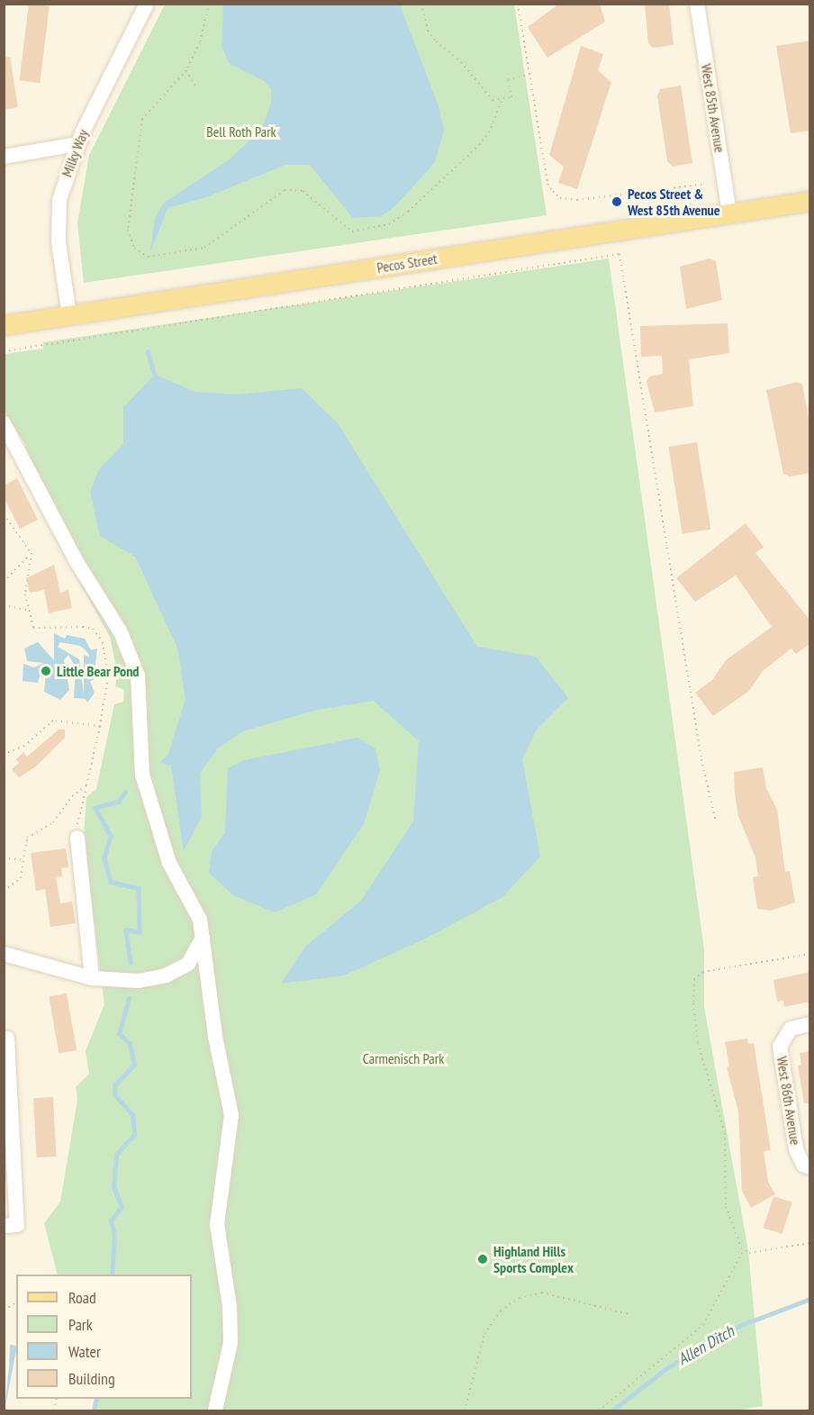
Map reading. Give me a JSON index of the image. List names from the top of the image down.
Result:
{
  "streets": {
    "main road": ["Pecos Street"],
    "street": ["West 85th Avenue", "Milky Way", "West 86th Avenue"]
  },
  "crossings": [
    ["West 85th Avenue", "Pecos Street"],
    ["Milky Way", "Pecos Street"]
  ],
  "water": ["Allen Ditch"],
  "parks": ["Bell Roth Park", "Carmenisch Park"],
  "places": ["Pecos Street & West 85th Avenue", "Little Bear Pond", "Highland Hills Sports Complex"],
  "legend": [
    "Road",
    "Park",
    "Water",
    "Building"
  ]
}
